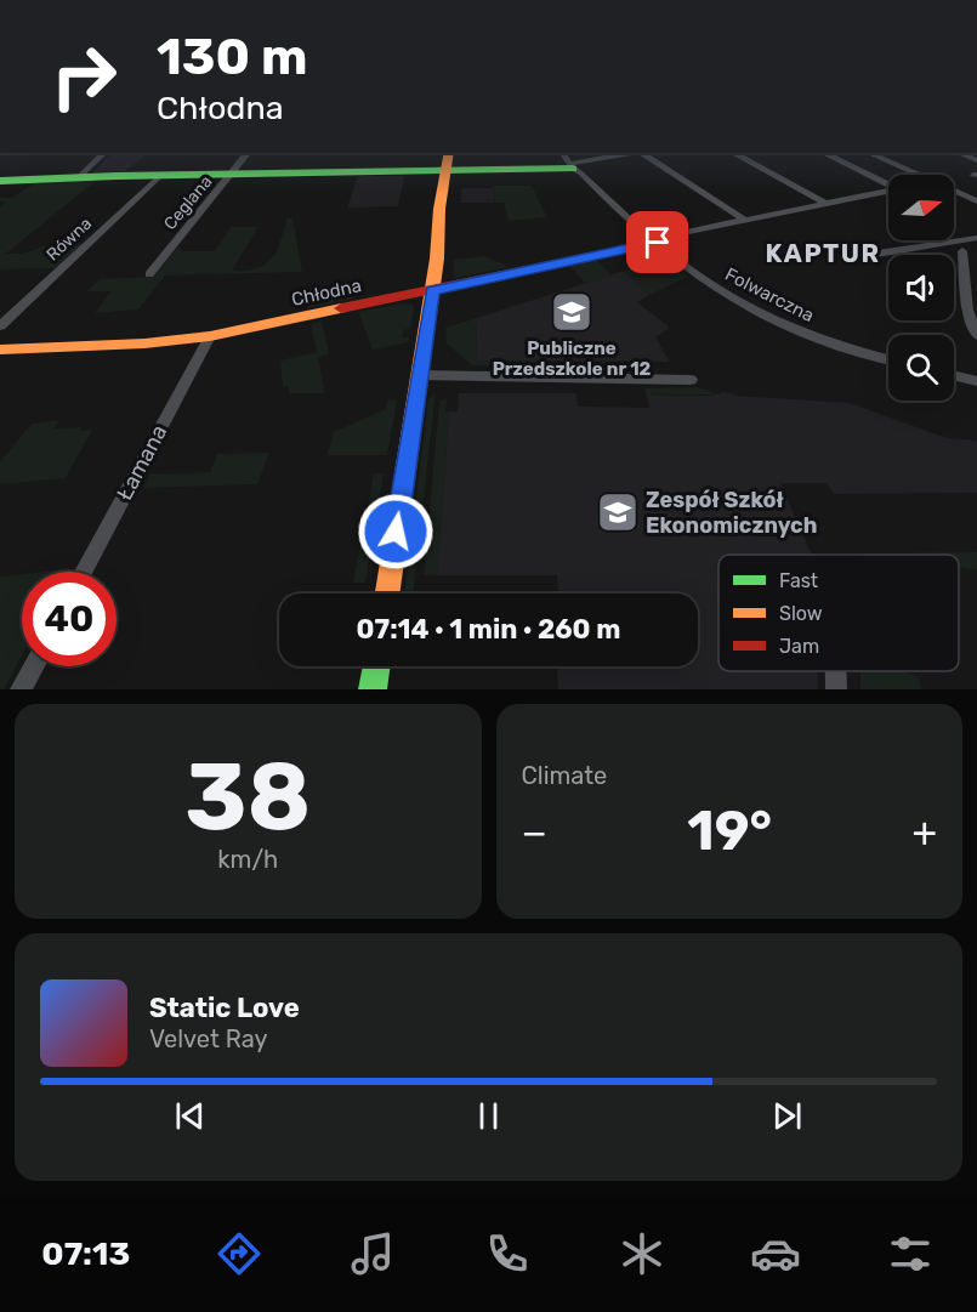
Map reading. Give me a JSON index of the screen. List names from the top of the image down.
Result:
{
  "streets": {
    "street": [
      "Ceglana",
      "Równa",
      "Chłodna",
      "Folwarczna",
      "Łamana"
    ]
  },
  "crossings": [
    ["Chłodna", "Folwarczna"],
    ["Chłodna", "Łamana"]
  ],
  "districts": ["KAPTUR"],
  "places": {
    "school or university": ["Publiczne Przedszkole nr 12", "Zespół Szkół Ekonomicznych"]
  },
  "legend": ["Fast", "Slow", "Jam"],
  "north": "right",
  "page": {
    "turn": ["130 m", "Chłodna"],
    "limit": "40",
    "trip": "07:14 · 1 min · 260 m",
    "tile": [
      ["38", "km/h"],
      "Climate"
    ],
    "heat": ["−", "19°", "+"],
    "song": ["Static Love", "Velvet Ray"],
    "tabs": "07:13"
  }
}
